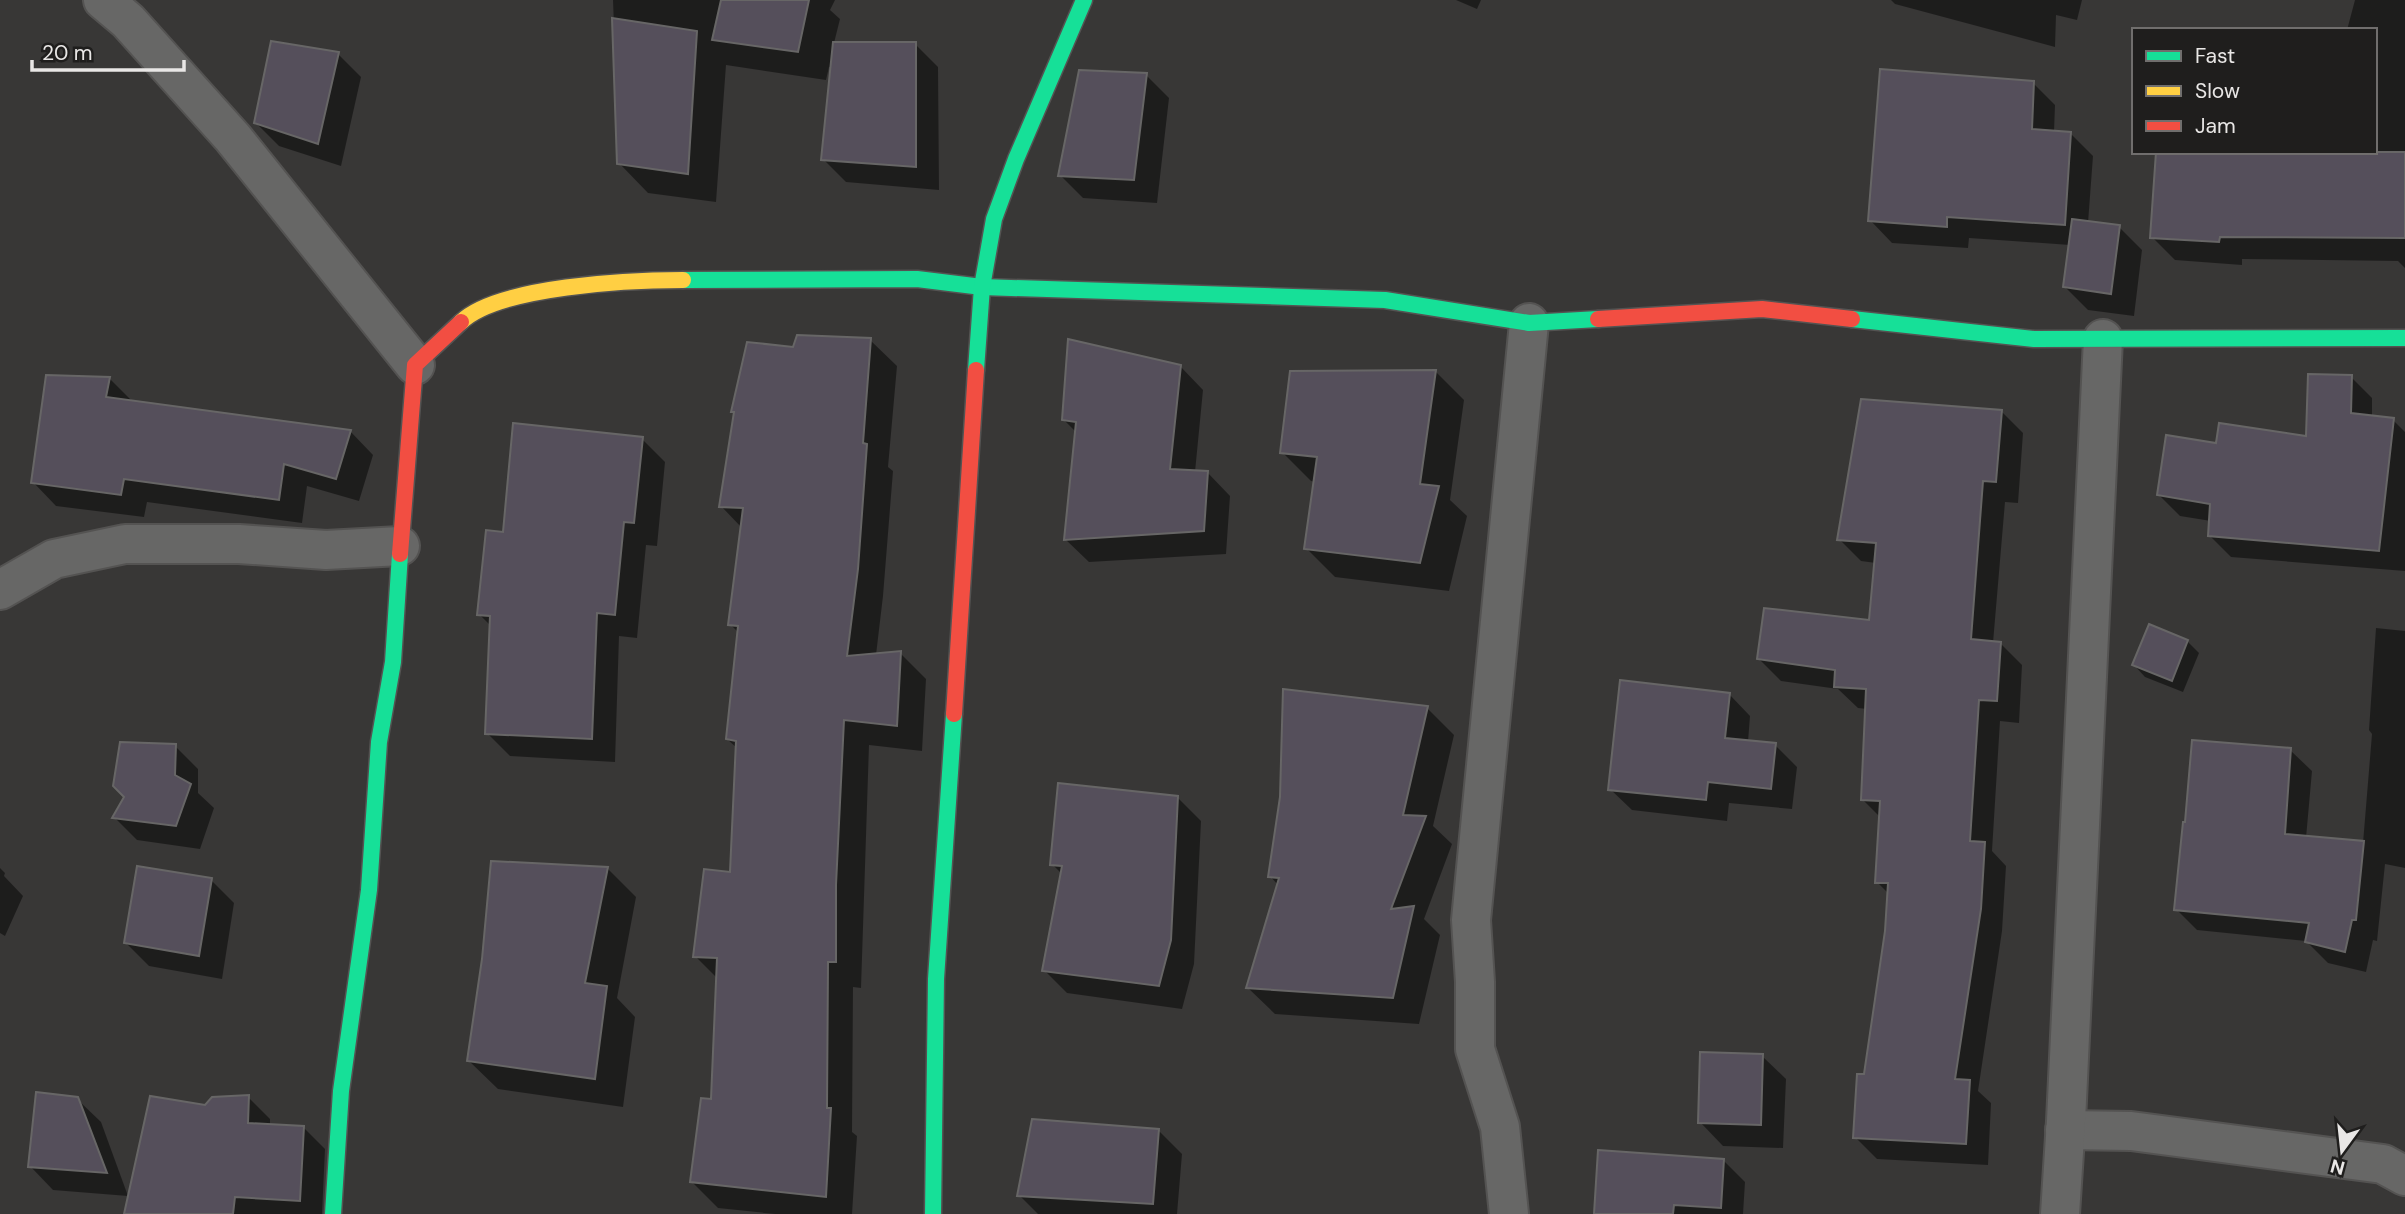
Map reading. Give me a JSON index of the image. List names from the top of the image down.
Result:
{
  "legend": ["Fast", "Slow", "Jam"],
  "scale_bar": "20 m",
  "north": "bottom"
}
